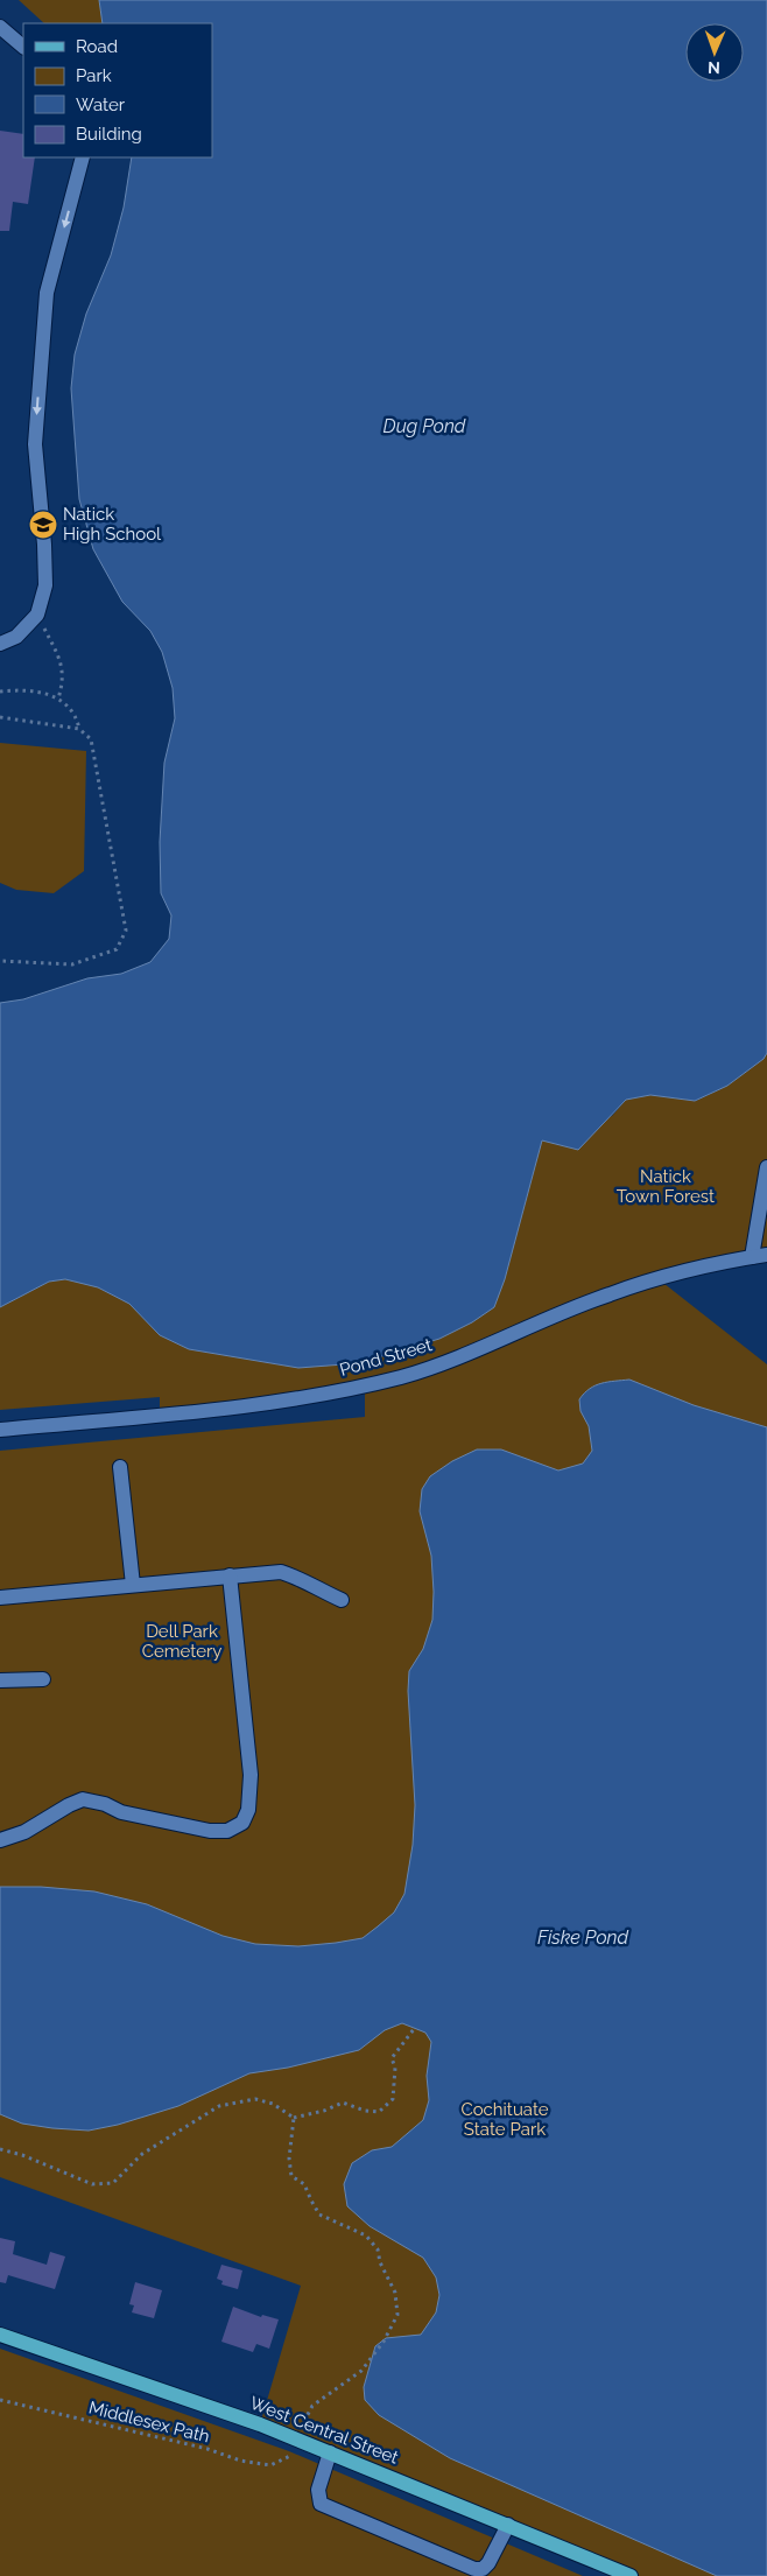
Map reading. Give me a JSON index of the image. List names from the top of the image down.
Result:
{
  "streets": {
    "main road": ["West Central Street"],
    "street": ["Pond Street"],
    "path": ["Middlesex Path"]
  },
  "water": ["Dug Pond", "Fiske Pond"],
  "parks": ["Natick Town Forest", "Dell Park Cemetery", "Cochituate State Park"],
  "places": {
    "school or university": ["Natick High School"]
  },
  "legend": [
    "Road",
    "Park",
    "Water",
    "Building"
  ],
  "north": "bottom"
}
